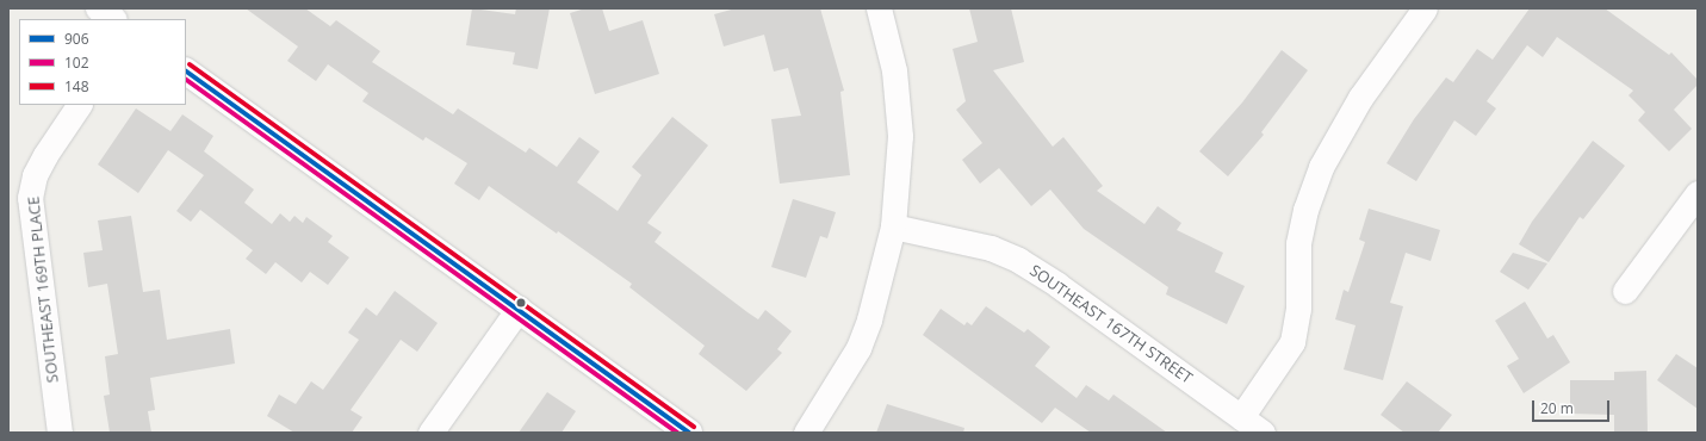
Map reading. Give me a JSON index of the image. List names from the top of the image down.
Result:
{
  "streets": {
    "street": ["SOUTHEAST 169TH PLACE", "SOUTHEAST 167TH STREET"]
  },
  "lines": ["transit line 148", "transit line 906", "transit line 102"],
  "legend": ["906", "102", "148"],
  "scale_bar": "20 m"
}
